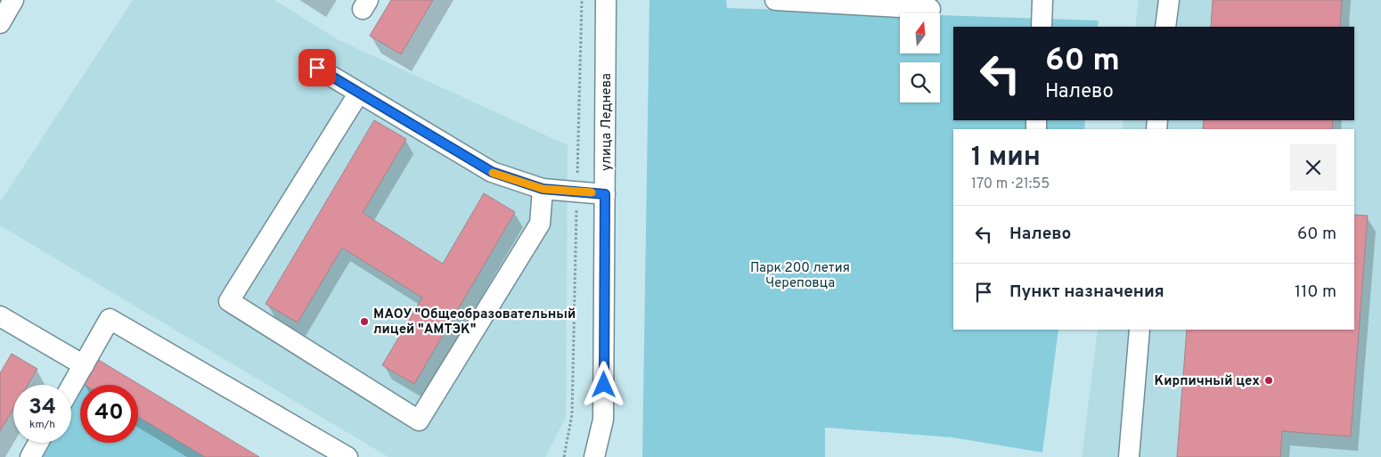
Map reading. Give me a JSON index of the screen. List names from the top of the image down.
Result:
{
  "streets": {
    "street": ["улица Леднева"]
  },
  "parks": ["Парк 200 летия Череповца"],
  "places": ["МАОУ \"Общеобразовательный лицей \"АМТЭК\"", "Кирпичный цех"],
  "north": "top",
  "page": {
    "turn": ["60 m", "Налево"],
    "heading": ["1 мин", "170 m · 21:55"],
    "list": [
      {
        "name": "Налево",
        "value": "60 m"
      },
      {
        "name": "Пункт назначения",
        "value": "110 m"
      }
    ],
    "speed": "34 km/h",
    "limit": "40"
  }
}
